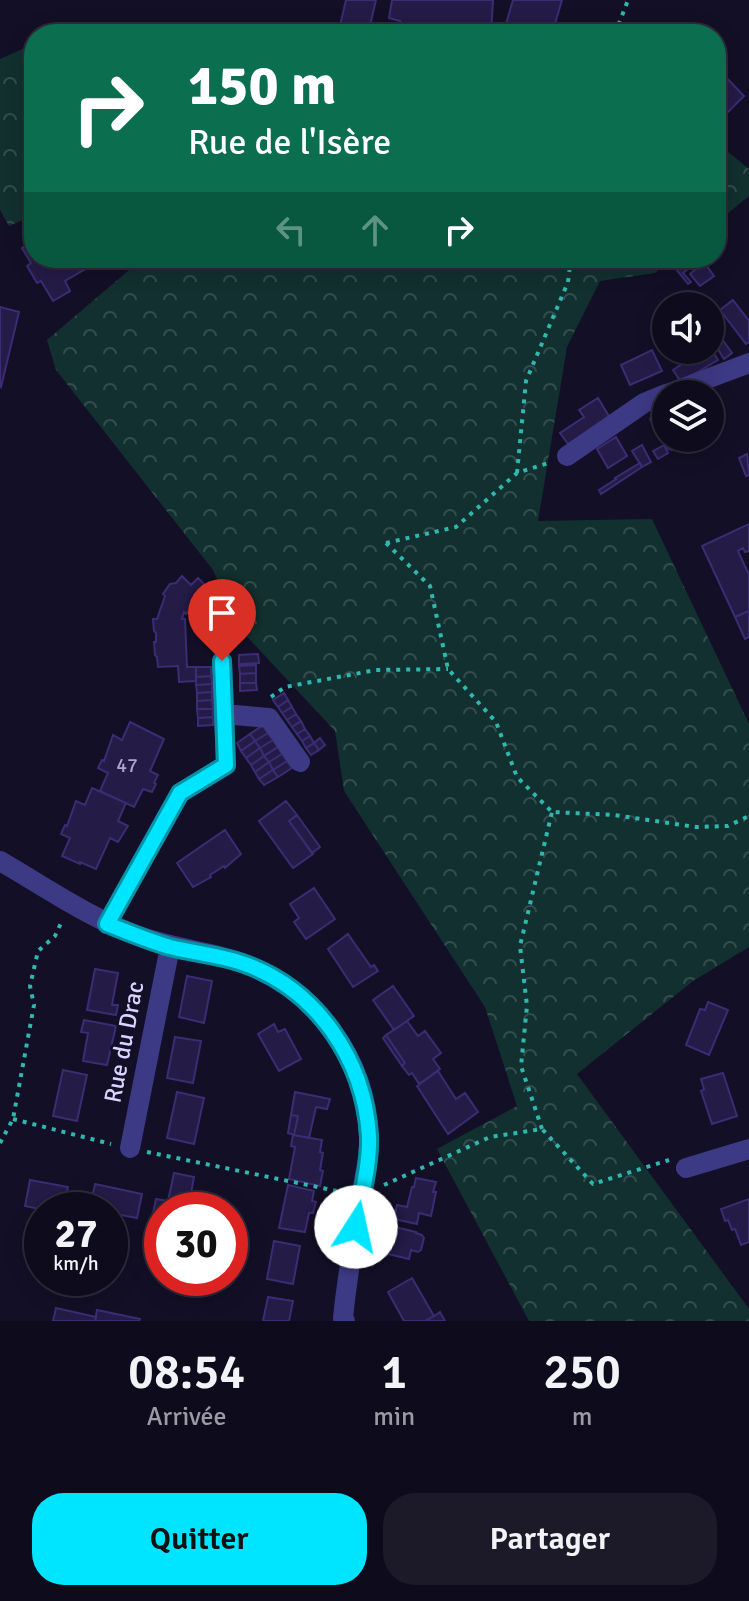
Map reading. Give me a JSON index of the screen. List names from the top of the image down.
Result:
{
  "streets": {
    "street": ["Rue du Drac"]
  },
  "house_numbers": ["47"],
  "page": {
    "turn": ["150 m", "Rue de l'Isère"],
    "speed": "27 km/h",
    "limit": "30",
    "eta": [
      "08:54",
      "Arrivée",
      "1",
      "min",
      "250",
      "m"
    ],
    "buttons": ["Quitter", "Partager"]
  }
}
